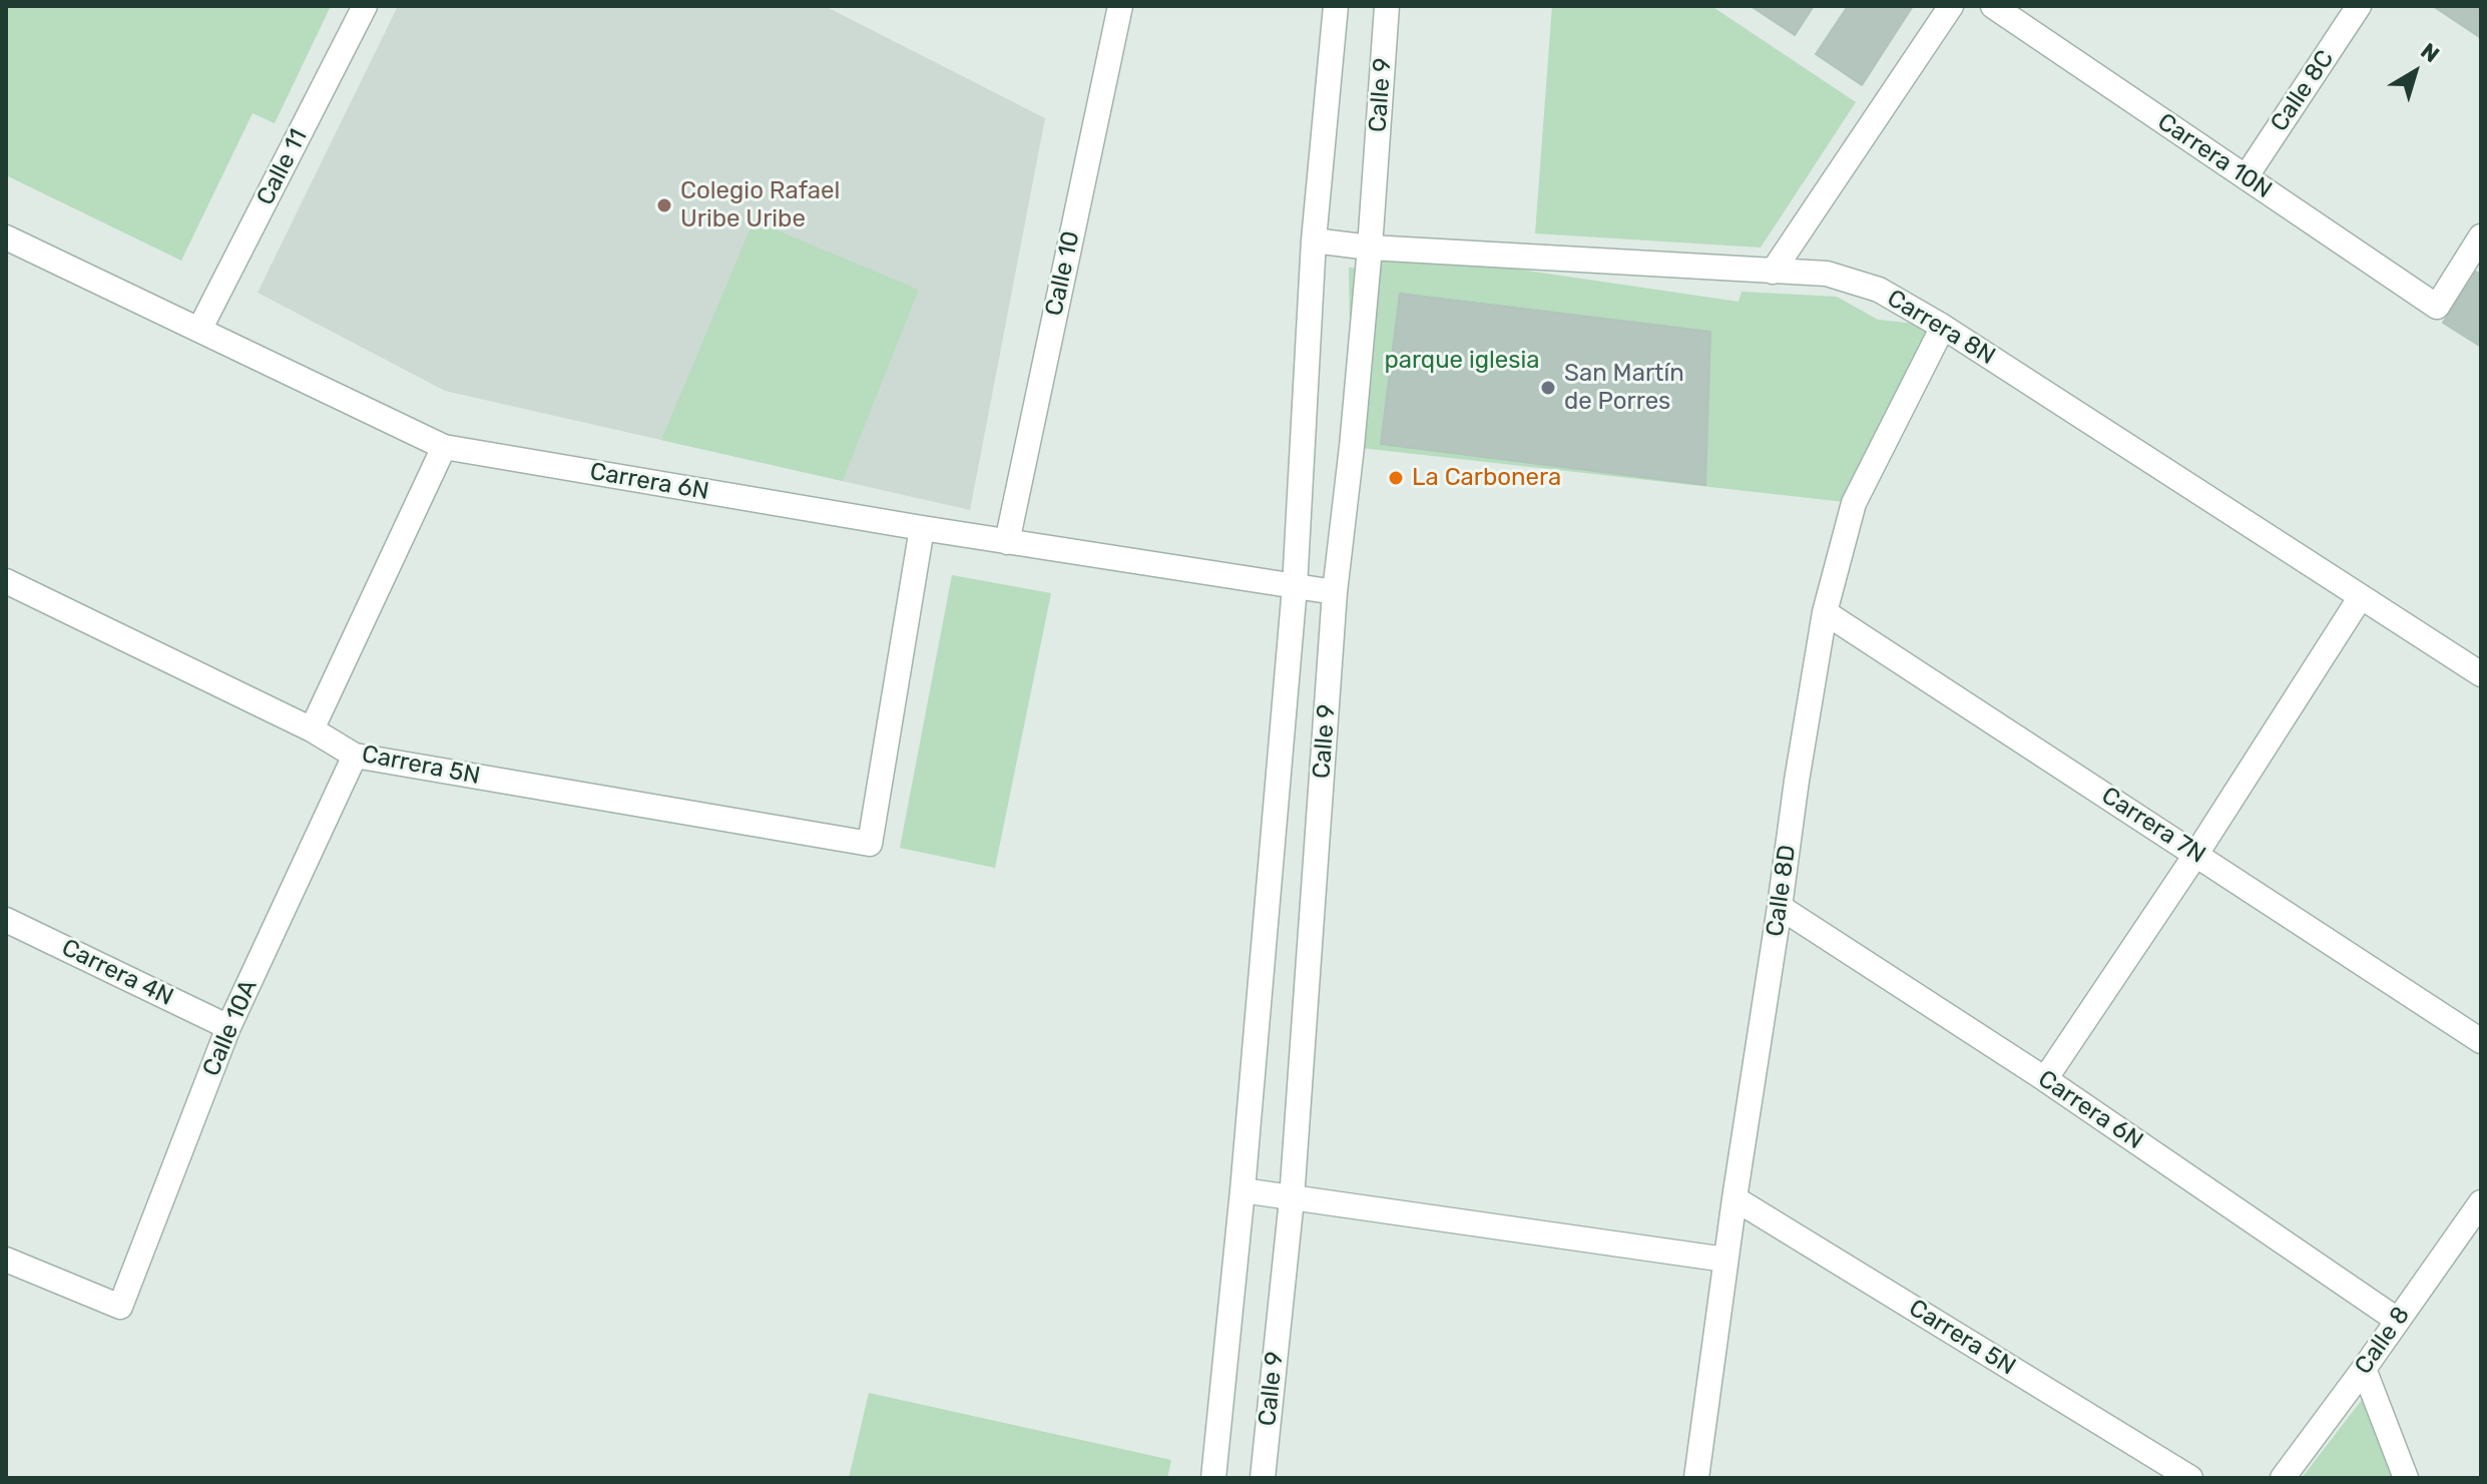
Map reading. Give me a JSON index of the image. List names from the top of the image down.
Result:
{
  "streets": {
    "street": [
      "Calle 8C",
      "Calle 9",
      "Carrera 10N",
      "Calle 11",
      "Calle 10",
      "Carrera 8N",
      "Carrera 6N",
      "Carrera 5N",
      "Carrera 7N",
      "Calle 8D",
      "Carrera 4N",
      "Calle 10A",
      "Calle 8"
    ]
  },
  "crossings": [
    ["Calle 8C", "Carrera 10N"],
    ["Calle 9", "Carrera 8N"],
    ["Calle 9", "Carrera 6N"],
    ["Calle 11", "Carrera 6N"],
    ["Calle 10", "Carrera 6N"],
    ["Carrera 8N", "Calle 8D"],
    ["Carrera 6N", "Carrera 5N"],
    ["Carrera 6N", "Calle 8D"],
    ["Carrera 6N", "Calle 8"],
    ["Carrera 5N", "Calle 8D"],
    ["Carrera 5N", "Calle 10A"],
    ["Carrera 7N", "Calle 8D"],
    ["Carrera 4N", "Calle 10A"]
  ],
  "parks": ["parque iglesia"],
  "places": ["Colegio Rafael Uribe Uribe", "San Martín de Porres", "La Carbonera"],
  "north": "top right"
}
